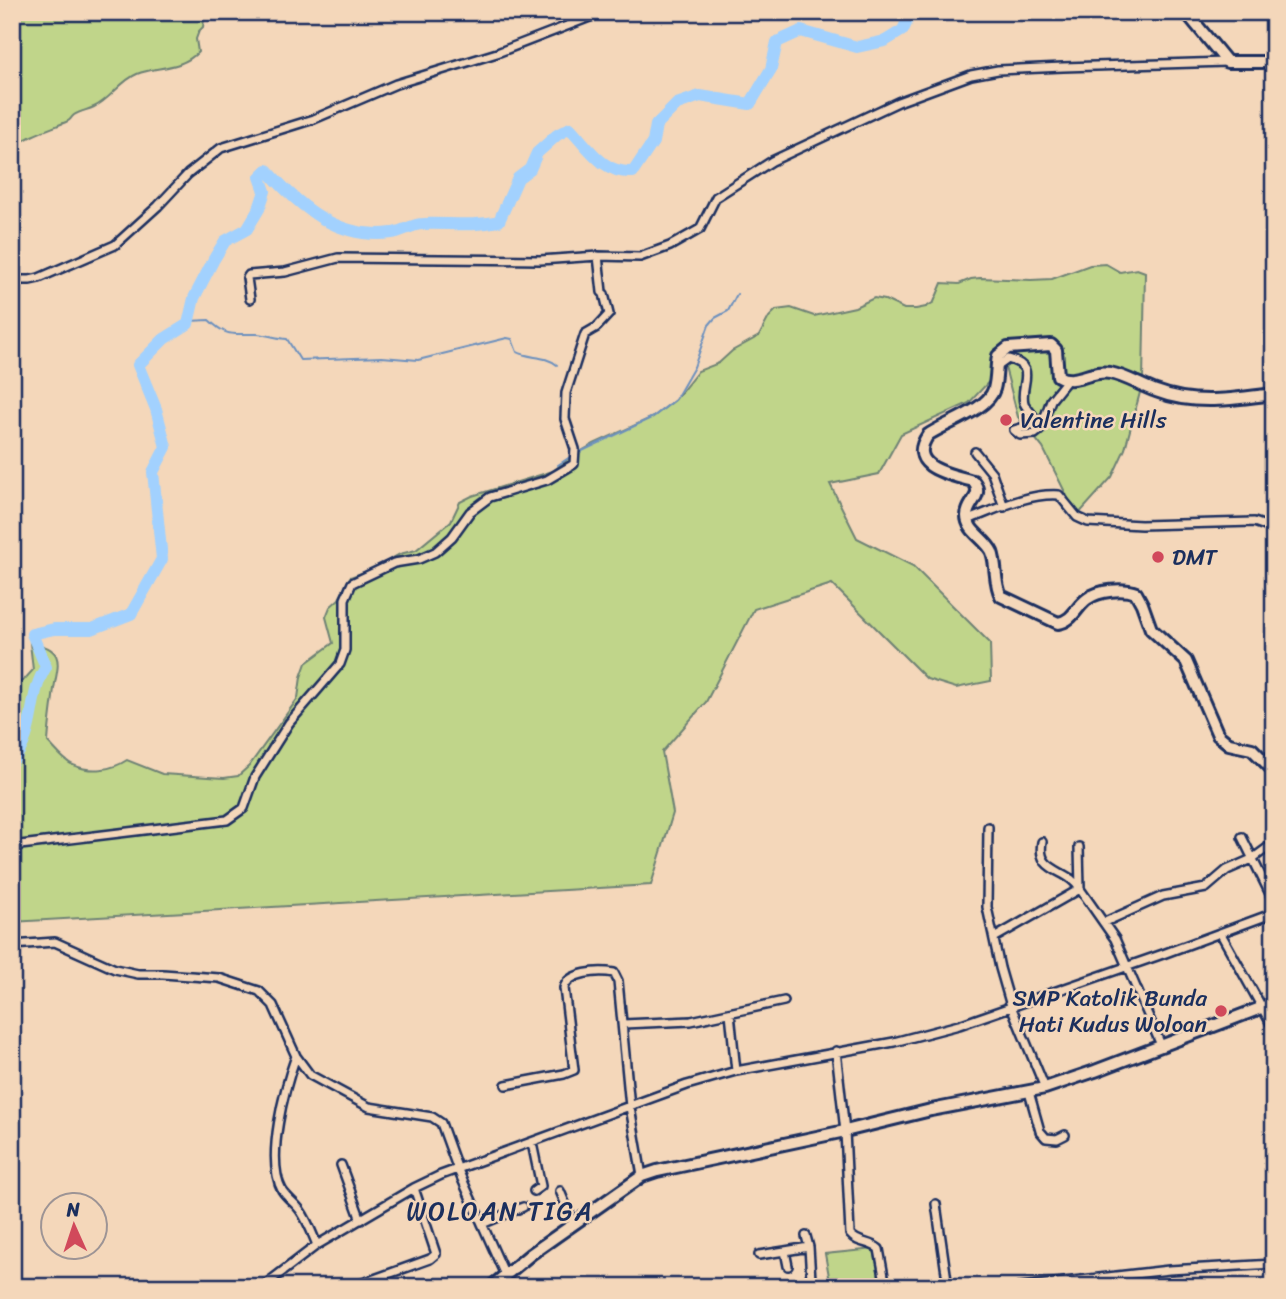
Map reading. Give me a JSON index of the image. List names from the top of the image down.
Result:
{
  "districts": ["WOLOAN TIGA"],
  "places": ["Valentine Hills", "DMT", "SMP Katolik Bunda Hati Kudus Woloan"],
  "north": "top"
}
